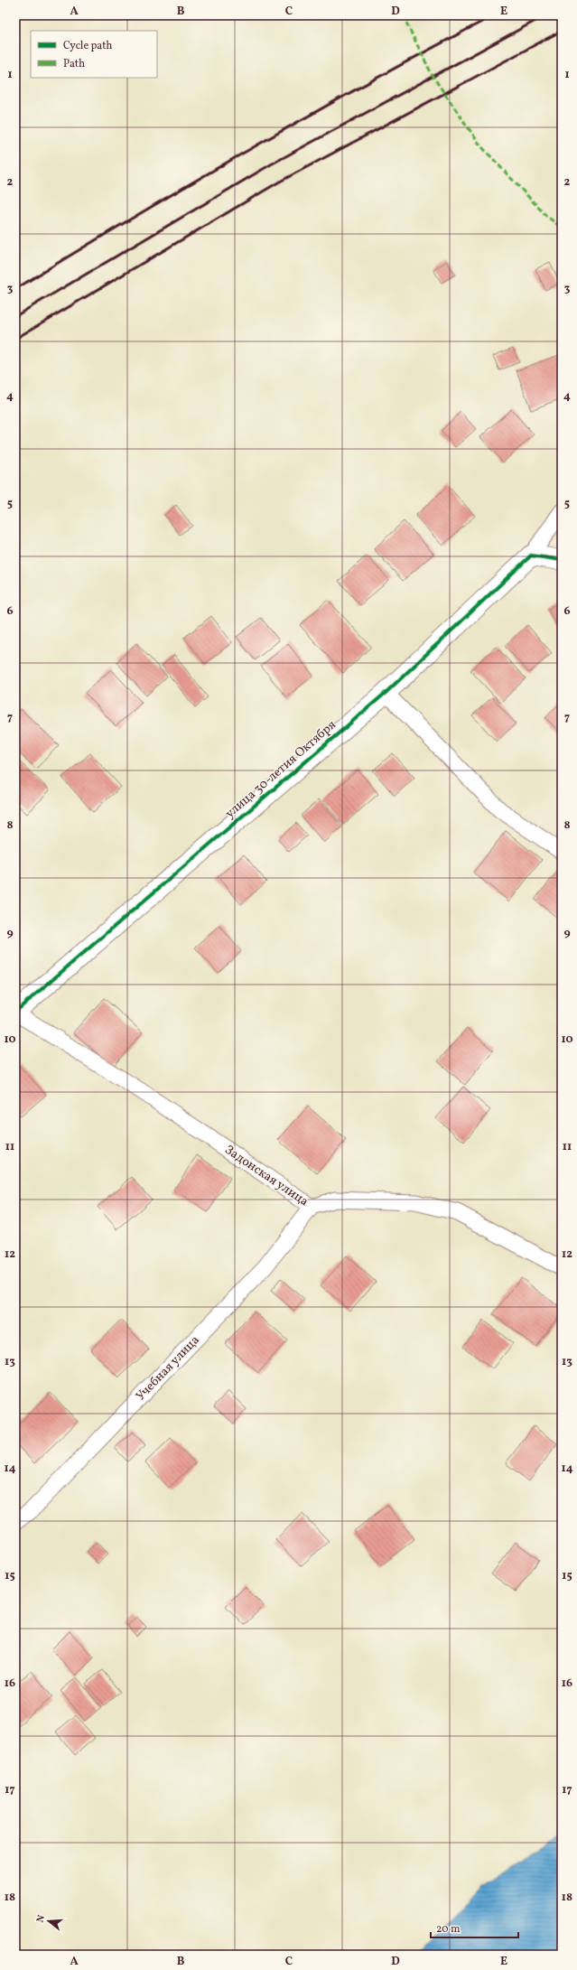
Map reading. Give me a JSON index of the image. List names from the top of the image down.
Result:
{
  "streets": {
    "street": ["улица 30-летия Октября"],
    "lane": ["Задонская улица", "Учебная улица"]
  },
  "crossings": [
    ["улица 30-летия Октября", "Задонская улица"],
    ["Задонская улица", "Учебная улица"]
  ],
  "legend": ["Cycle path", "Path"],
  "scale_bar": "20 m",
  "north": "left",
  "grid": {
    "columns": [
      "A",
      "B",
      "C",
      "D",
      "E"
    ],
    "rows": [
      "1",
      "2",
      "3",
      "4",
      "5",
      "6",
      "7",
      "8",
      "9",
      "10",
      "11",
      "12",
      "13",
      "14",
      "15",
      "16",
      "17",
      "18"
    ]
  }
}
